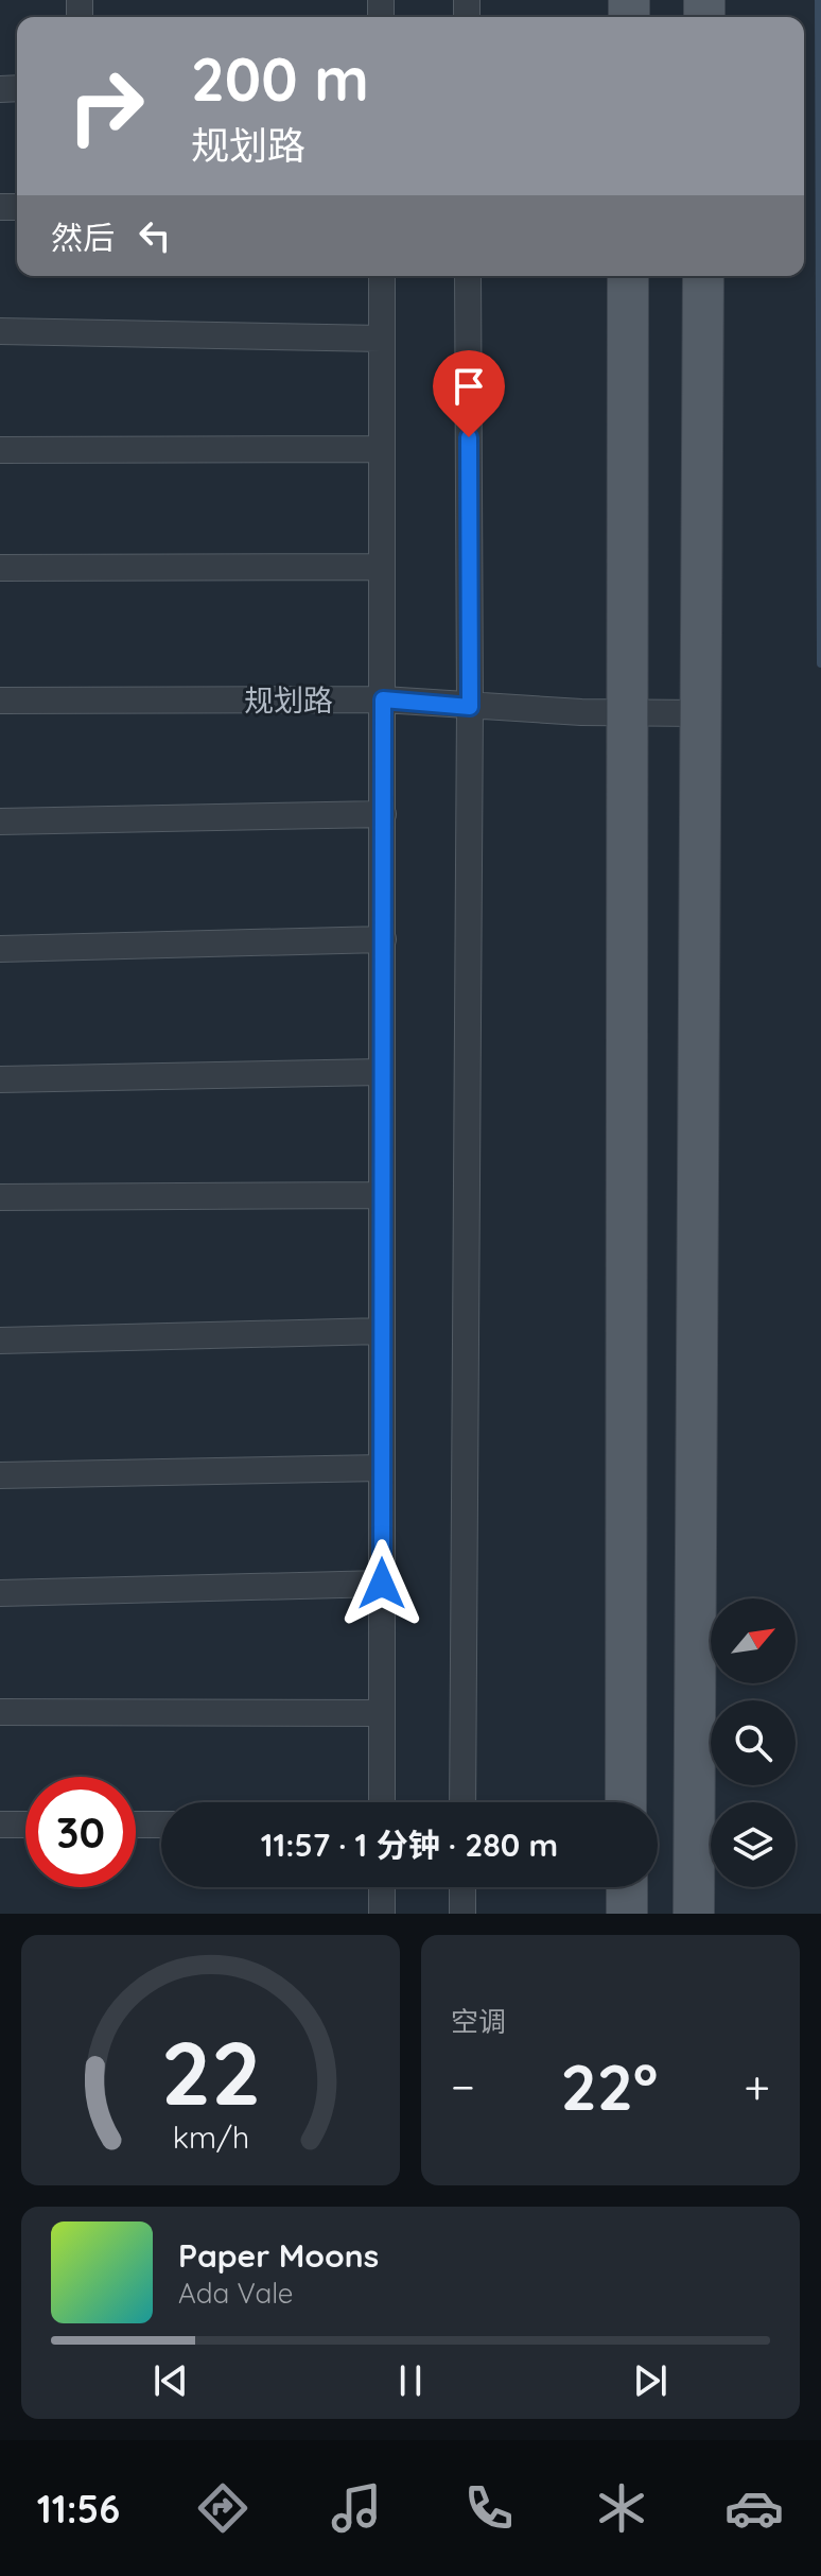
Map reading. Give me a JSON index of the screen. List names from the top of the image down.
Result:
{
  "streets": {
    "street": ["规划路"]
  },
  "north": "top right",
  "page": {
    "turn": ["200 m", "规划路"],
    "then": "然后",
    "limit": "30",
    "trip": "11:57 · 1 分钟 · 280 m",
    "tile": "空调",
    "heat": ["−", "22°", "+"],
    "song": ["Paper Moons", "Ada Vale"],
    "tabs": "11:56",
    "gauge": ["22", "km/h"]
  }
}
